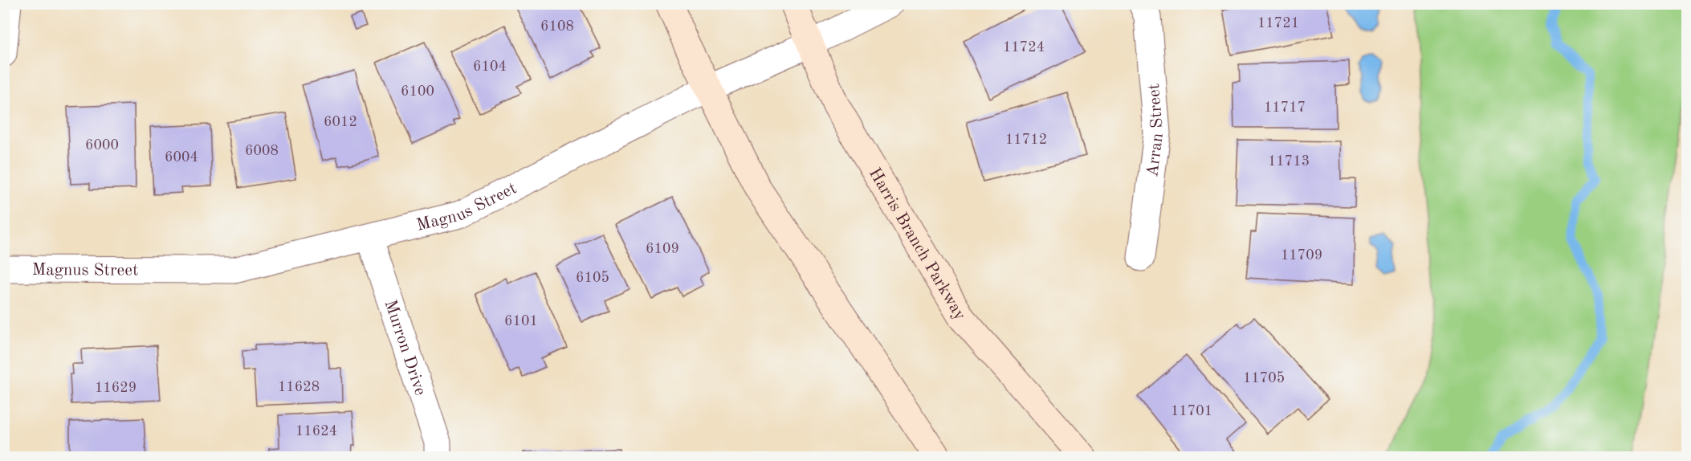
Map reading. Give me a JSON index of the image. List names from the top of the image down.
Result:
{
  "streets": {
    "main road": ["Harris Branch Parkway"],
    "street": ["Arran Street", "Magnus Street", "Murron Drive"]
  },
  "crossings": [
    ["Magnus Street", "Harris Branch Parkway"],
    ["Magnus Street", "Murron Drive"]
  ],
  "house_numbers": [
    "11721",
    "6108",
    "11724",
    "6104",
    "6100",
    "11717",
    "6012",
    "11712",
    "6000",
    "6008",
    "6004",
    "11713",
    "6109",
    "11709",
    "6105",
    "6101",
    "11705",
    "11628",
    "11629",
    "11701",
    "11624"
  ]
}
